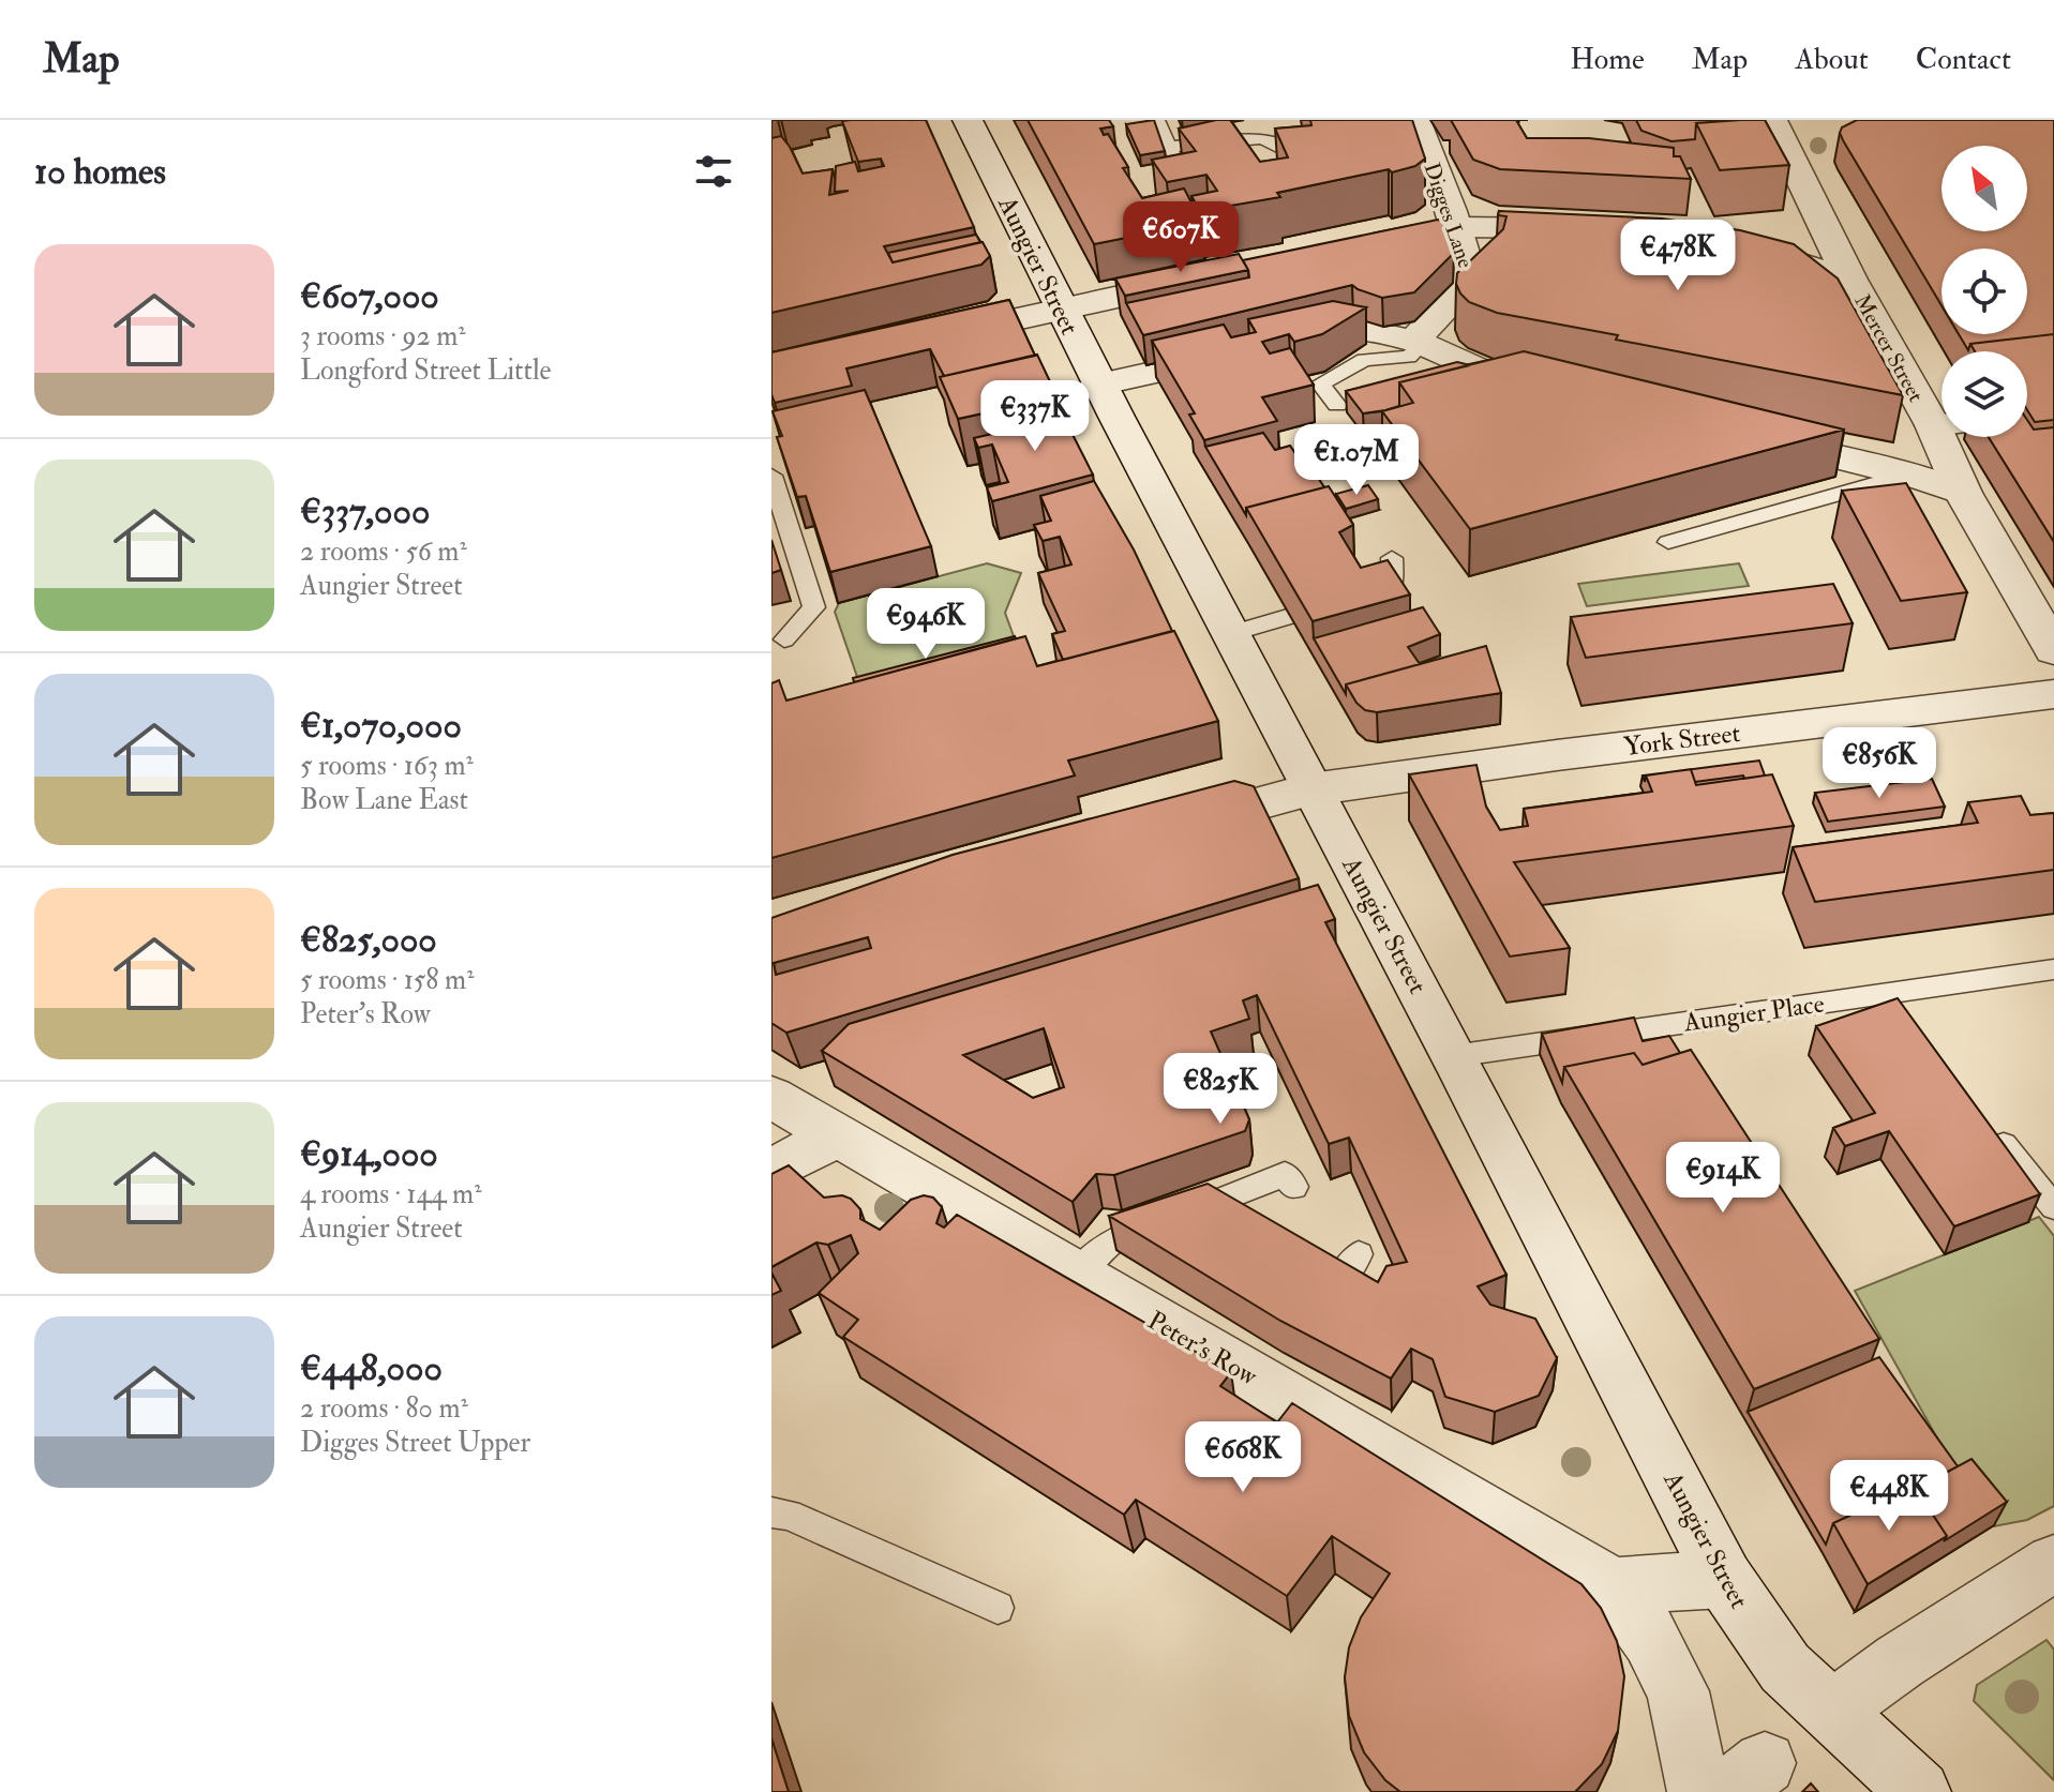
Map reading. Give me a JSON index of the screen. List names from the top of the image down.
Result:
{
  "streets": {
    "street": [
      "Digges Lane",
      "Aungier Street",
      "Mercer Street",
      "York Street",
      "Peter's Row"
    ],
    "lane": ["Aungier Place"]
  },
  "crossings": [
    ["Aungier Street", "York Street"],
    ["Aungier Street", "Aungier Place"]
  ],
  "north": "top left",
  "page": {
    "header": "Map",
    "nav": [
      "Home",
      "Map",
      "About",
      "Contact"
    ],
    "heading": "10 homes",
    "price": [
      "€607K",
      "€478K",
      "€337K",
      "€1.07M",
      "€946K",
      "€856K",
      "€825K",
      "€914K",
      "€668K",
      "€448K"
    ],
    "list": [
      {
        "name": "€607,000",
        "note": "3 rooms · 92 m² · Longford Street Little"
      },
      {
        "name": "€337,000",
        "note": "2 rooms · 56 m² · Aungier Street"
      },
      {
        "name": "€1,070,000",
        "note": "5 rooms · 163 m² · Bow Lane East"
      },
      {
        "name": "€825,000",
        "note": "5 rooms · 158 m² · Peter's Row"
      },
      {
        "name": "€914,000",
        "note": "4 rooms · 144 m² · Aungier Street"
      },
      {
        "name": "€448,000",
        "note": "2 rooms · 80 m² · Digges Street Upper"
      }
    ]
  }
}
